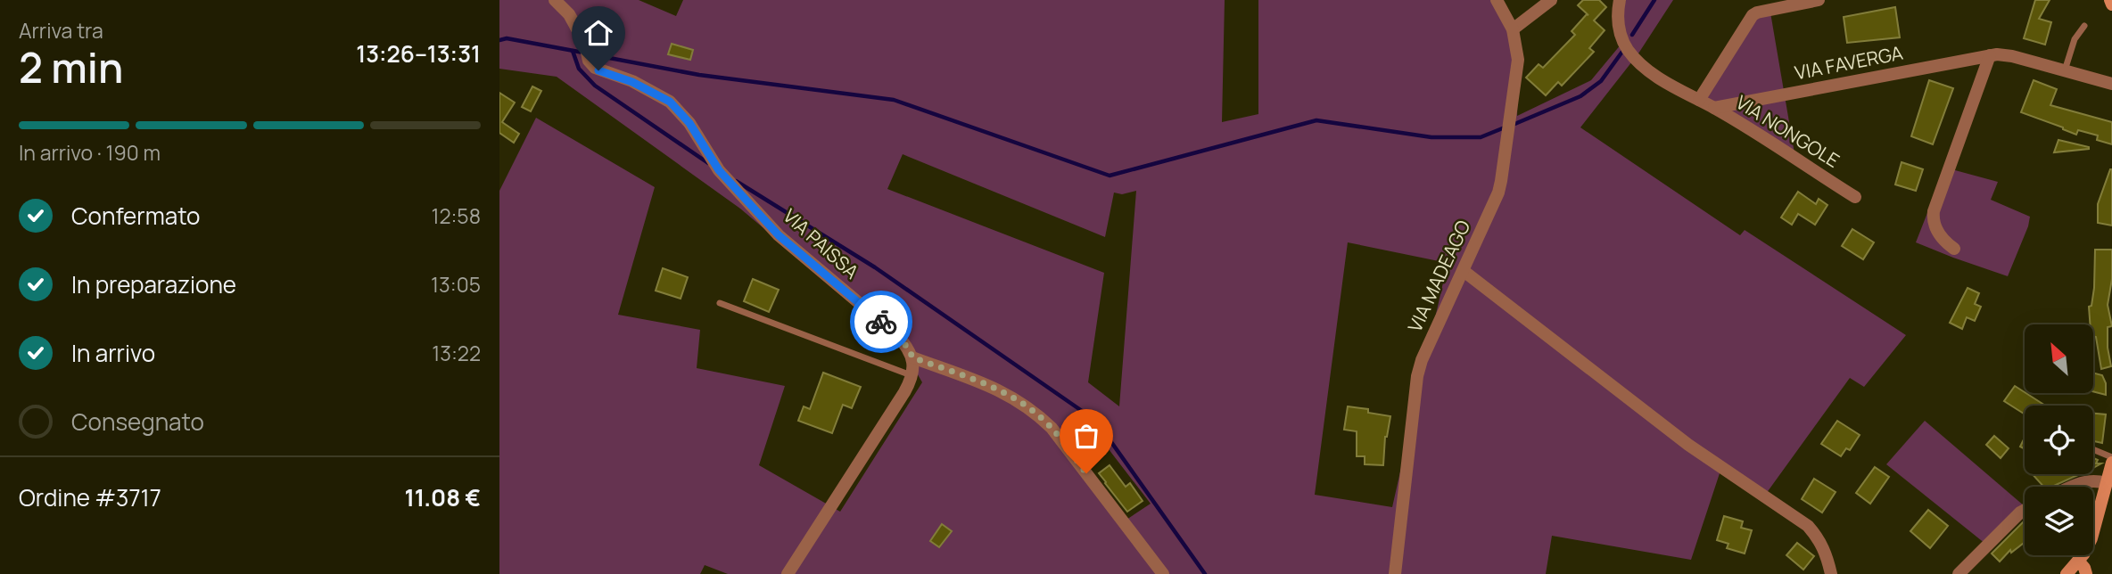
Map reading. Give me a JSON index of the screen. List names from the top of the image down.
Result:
{
  "streets": {
    "street": [
      "VIA FAVERGA",
      "VIA NONGOLE",
      "VIA PAISSA",
      "VIA MADEAGO"
    ]
  },
  "crossings": [
    ["VIA FAVERGA", "VIA NONGOLE"]
  ],
  "north": "top left",
  "page": {
    "heading": ["2 min", "Arriva tra", "13:26–13:31"],
    "panel": ["Ordine #3717", "11.08 €"],
    "bar": "In arrivo · 190 m",
    "list": [
      ["Confermato", "12:58"],
      ["In preparazione", "13:05"],
      ["In arrivo", "13:22"],
      "Consegnato"
    ]
  }
}
